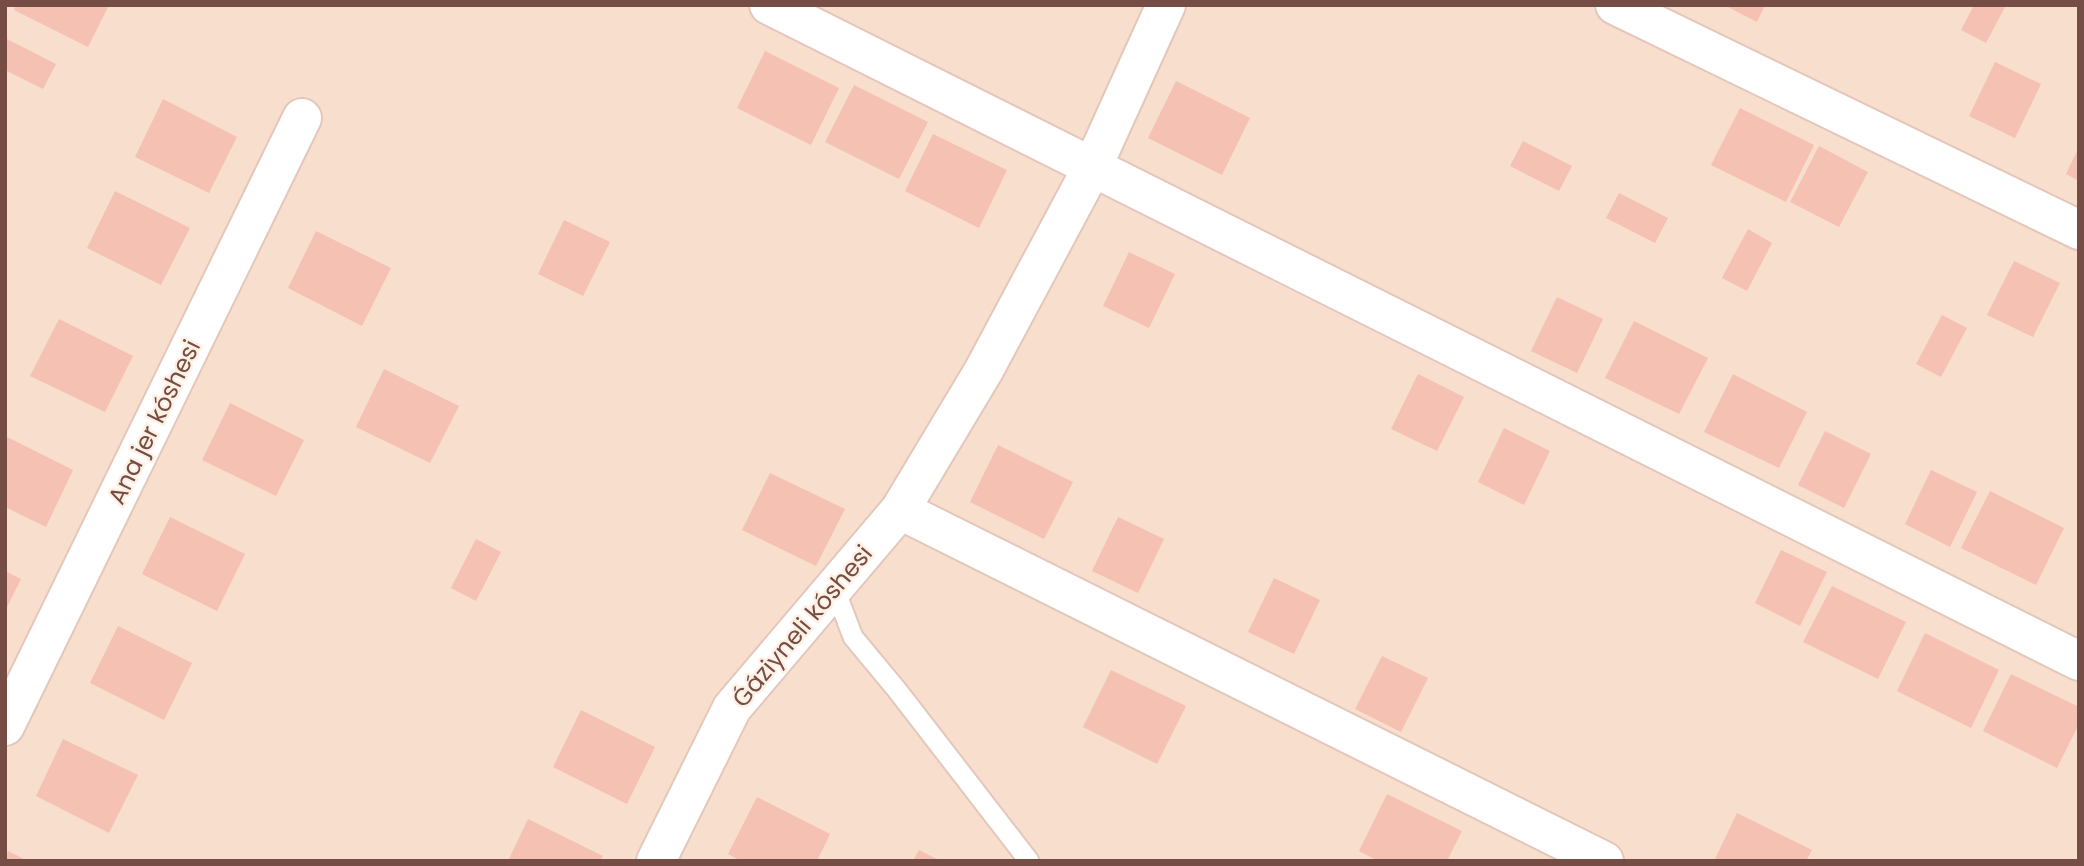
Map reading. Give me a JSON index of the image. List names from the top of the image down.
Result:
{
  "streets": {
    "street": ["Ana jer kóshesi", "Ǵáziyneli kóshesi"]
  }
}
